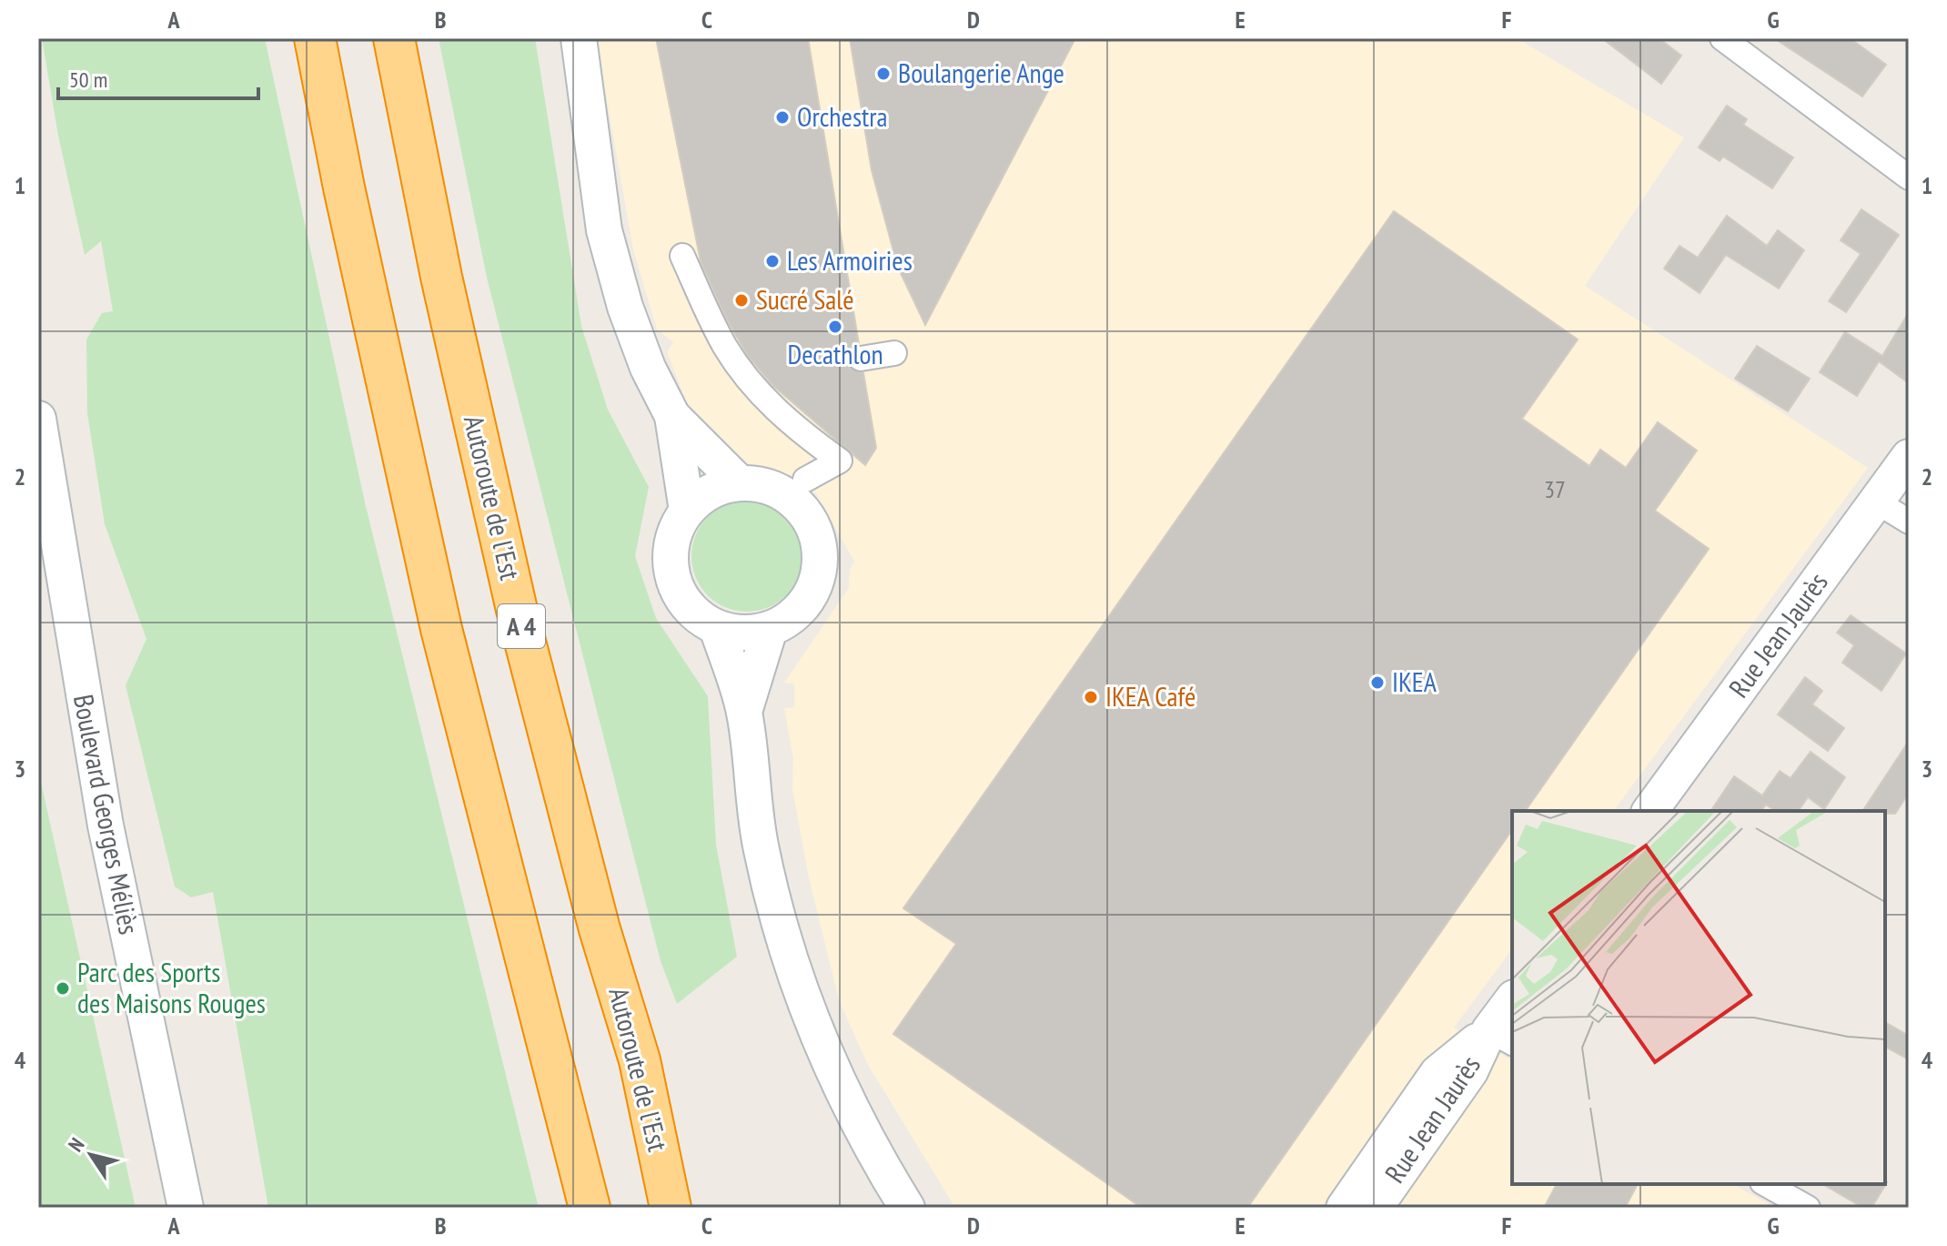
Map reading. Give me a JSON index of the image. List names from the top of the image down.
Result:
{
  "streets": {
    "highway": ["Autoroute de l’Est", "A 4"],
    "street": ["Rue Jean Jaurès", "Boulevard Georges Méliès"]
  },
  "places": [
    "Boulangerie Ange",
    "Orchestra",
    "Les Armoiries",
    "Sucré Salé",
    "Decathlon",
    "IKEA",
    "IKEA Café",
    "Parc des Sports des Maisons Rouges"
  ],
  "house_numbers": ["37"],
  "scale_bar": "50 m",
  "north": "top left",
  "grid": {
    "columns": [
      "A",
      "B",
      "C",
      "D",
      "E",
      "F",
      "G"
    ],
    "rows": [
      "1",
      "2",
      "3",
      "4"
    ]
  }
}
